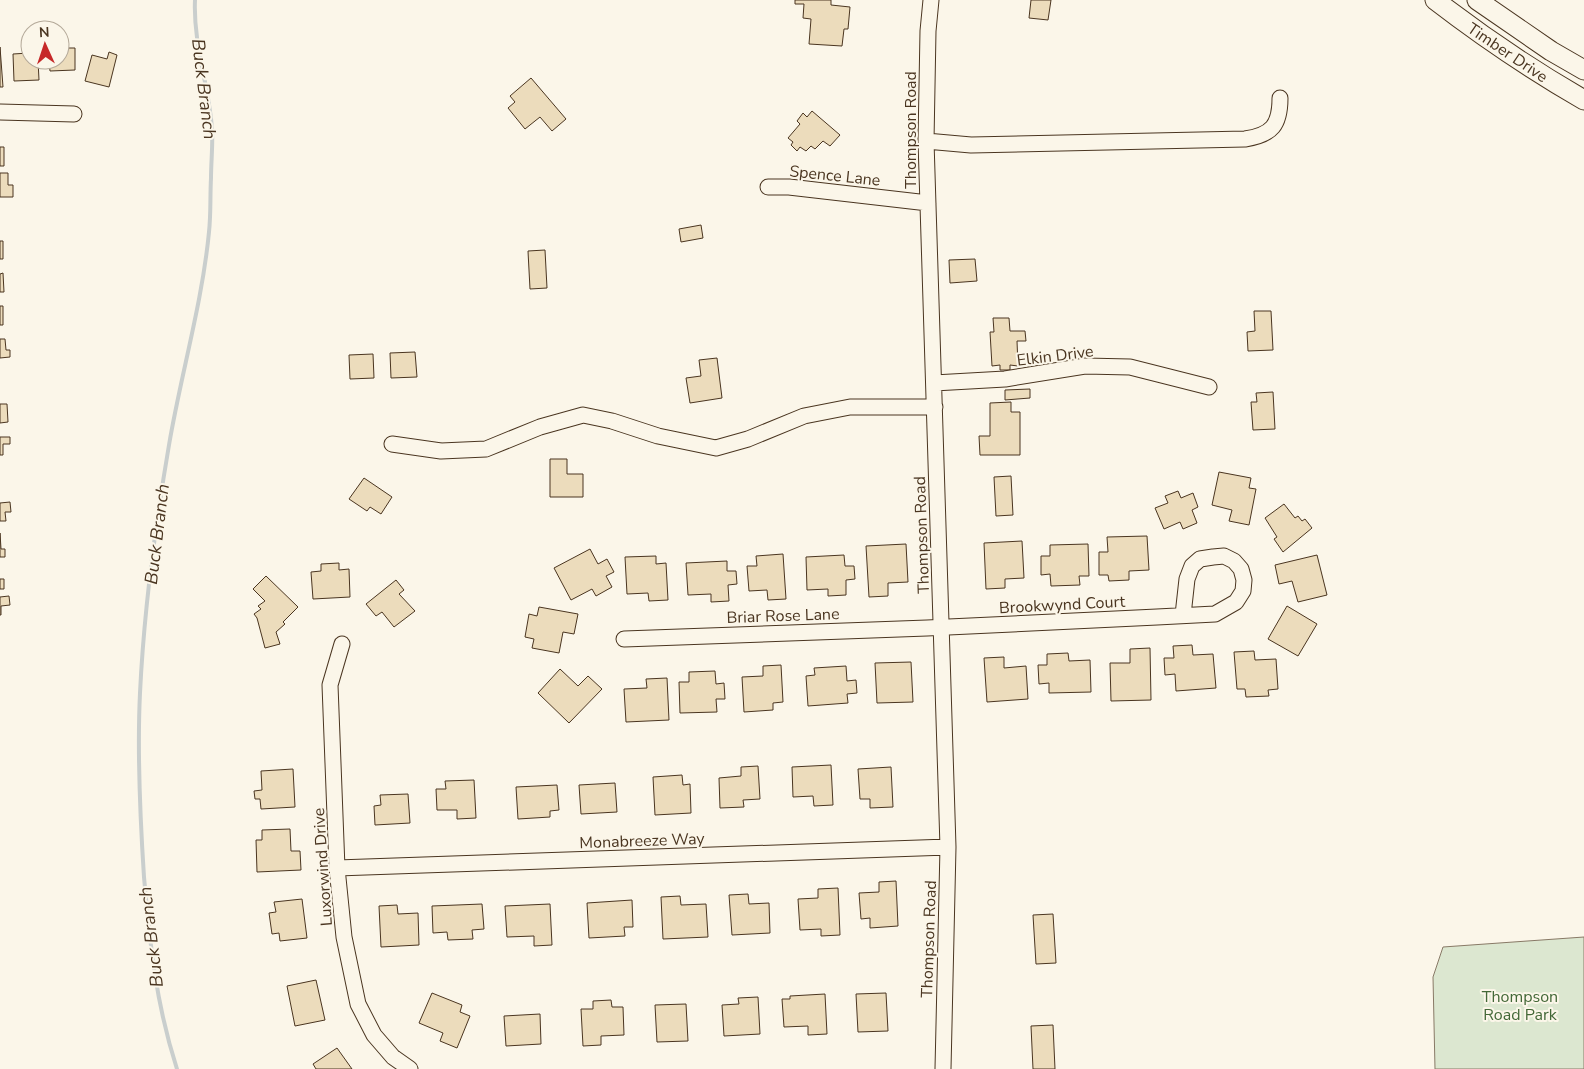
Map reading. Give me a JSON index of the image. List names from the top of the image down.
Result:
{
  "streets": {
    "main road": ["Timber Drive"],
    "street": [
      "Thompson Road",
      "Spence Lane",
      "Elkin Drive",
      "Brookwynd Court",
      "Briar Rose Lane",
      "Monabreeze Way",
      "Luxorwind Drive"
    ]
  },
  "crossings": [
    ["Thompson Road", "Spence Lane"],
    ["Thompson Road", "Elkin Drive"],
    ["Thompson Road", "Brookwynd Court"],
    ["Thompson Road", "Briar Rose Lane"],
    ["Thompson Road", "Monabreeze Way"],
    ["Brookwynd Court", "Briar Rose Lane"],
    ["Monabreeze Way", "Luxorwind Drive"]
  ],
  "water": ["Buck Branch"],
  "parks": ["Thompson Road Park"],
  "north": "top"
}
